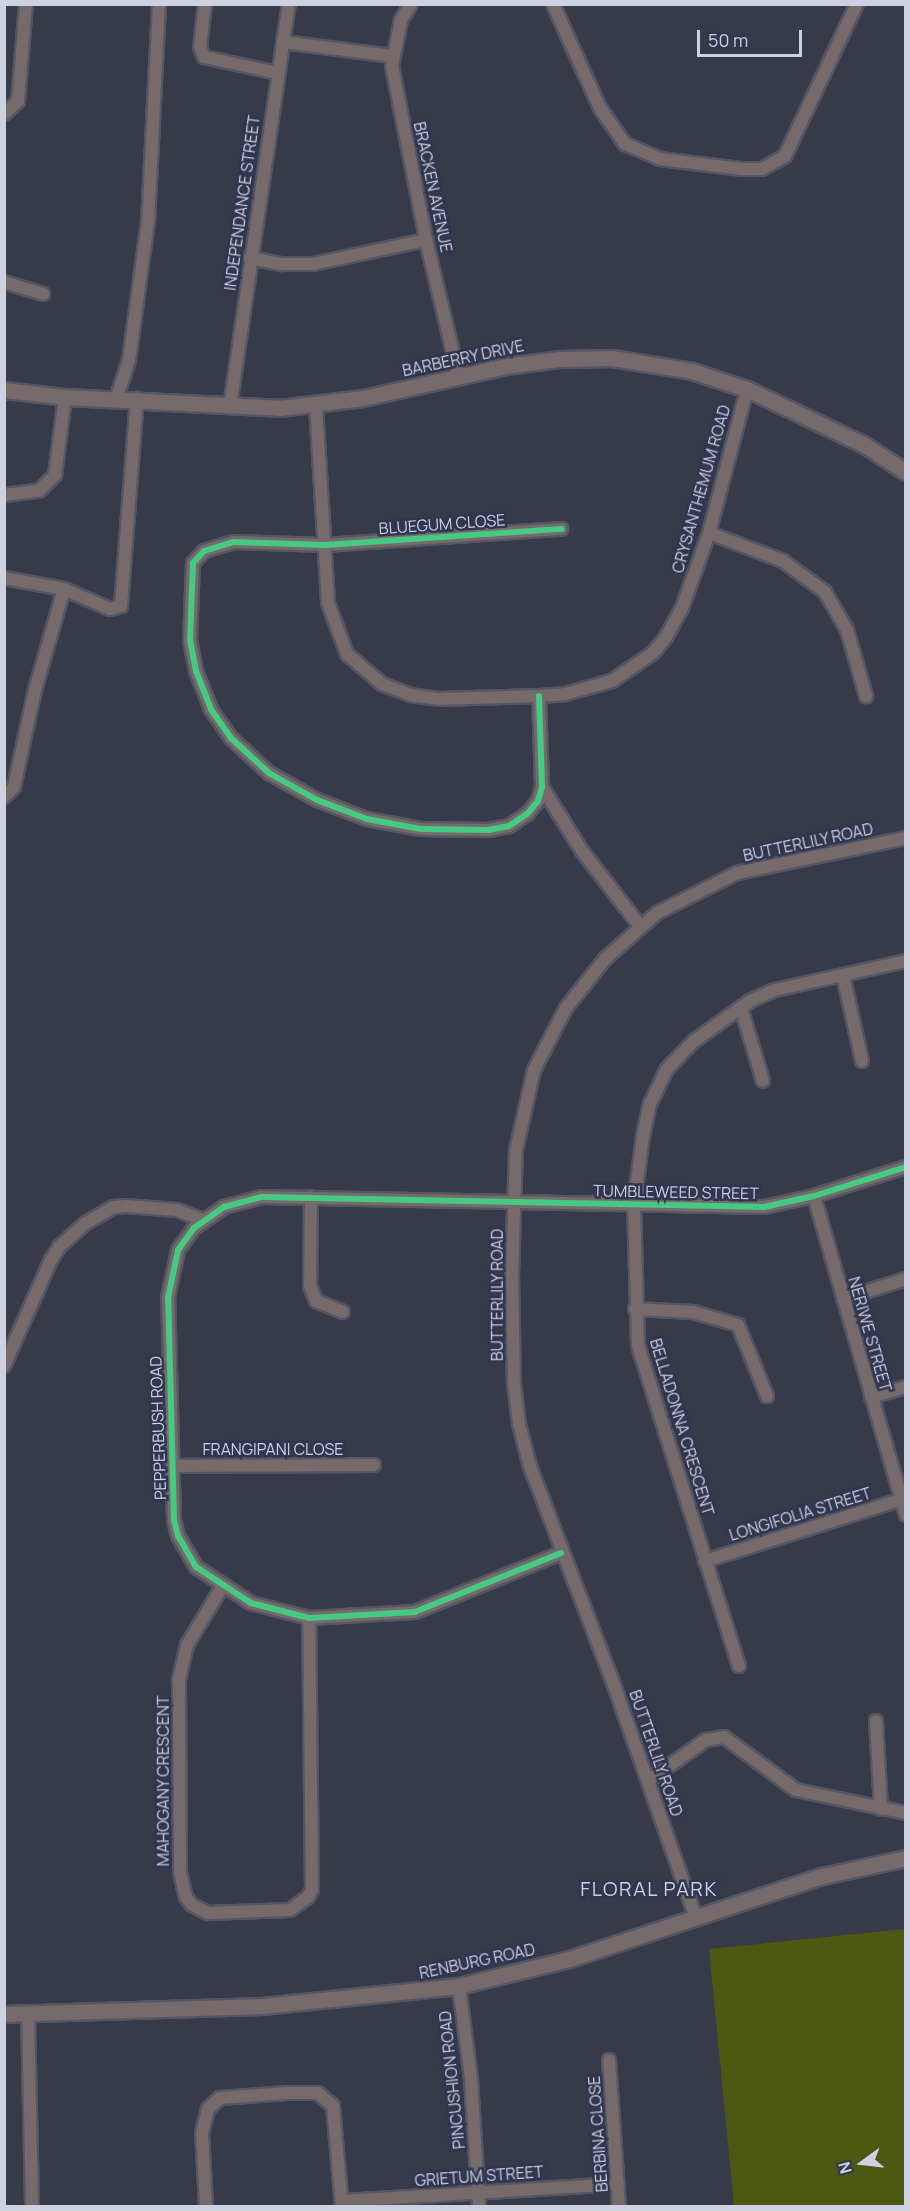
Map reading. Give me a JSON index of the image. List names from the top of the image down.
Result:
{
  "streets": {
    "street": [
      "BRACKEN AVENUE",
      "INDEPENDANCE STREET",
      "BARBERRY DRIVE",
      "CRYSANTHEMUM ROAD",
      "BLUEGUM CLOSE",
      "BUTTERLILY ROAD",
      "TUMBLEWEED STREET",
      "NERIWE STREET",
      "BELLADONNA CRESCENT",
      "PEPPERBUSH ROAD",
      "FRANGIPANI CLOSE",
      "LONGIFOLIA STREET",
      "MAHOGANY CRESCENT",
      "RENBURG ROAD",
      "PINCUSHION ROAD",
      "BERBINA CLOSE",
      "GRIETUM STREET"
    ]
  },
  "crossings": [
    ["BRACKEN AVENUE", "BARBERRY DRIVE"],
    ["INDEPENDANCE STREET", "BARBERRY DRIVE"],
    ["BARBERRY DRIVE", "CRYSANTHEMUM ROAD"],
    ["CRYSANTHEMUM ROAD", "BLUEGUM CLOSE"],
    ["BUTTERLILY ROAD", "TUMBLEWEED STREET"],
    ["BUTTERLILY ROAD", "PEPPERBUSH ROAD"],
    ["BUTTERLILY ROAD", "RENBURG ROAD"],
    ["TUMBLEWEED STREET", "NERIWE STREET"],
    ["TUMBLEWEED STREET", "BELLADONNA CRESCENT"],
    ["TUMBLEWEED STREET", "PEPPERBUSH ROAD"],
    ["NERIWE STREET", "LONGIFOLIA STREET"],
    ["BELLADONNA CRESCENT", "LONGIFOLIA STREET"],
    ["PEPPERBUSH ROAD", "FRANGIPANI CLOSE"],
    ["PEPPERBUSH ROAD", "MAHOGANY CRESCENT"],
    ["RENBURG ROAD", "PINCUSHION ROAD"],
    ["PINCUSHION ROAD", "GRIETUM STREET"],
    ["BERBINA CLOSE", "GRIETUM STREET"]
  ],
  "districts": ["FLORAL PARK"],
  "scale_bar": "50 m",
  "north": "left"
}
